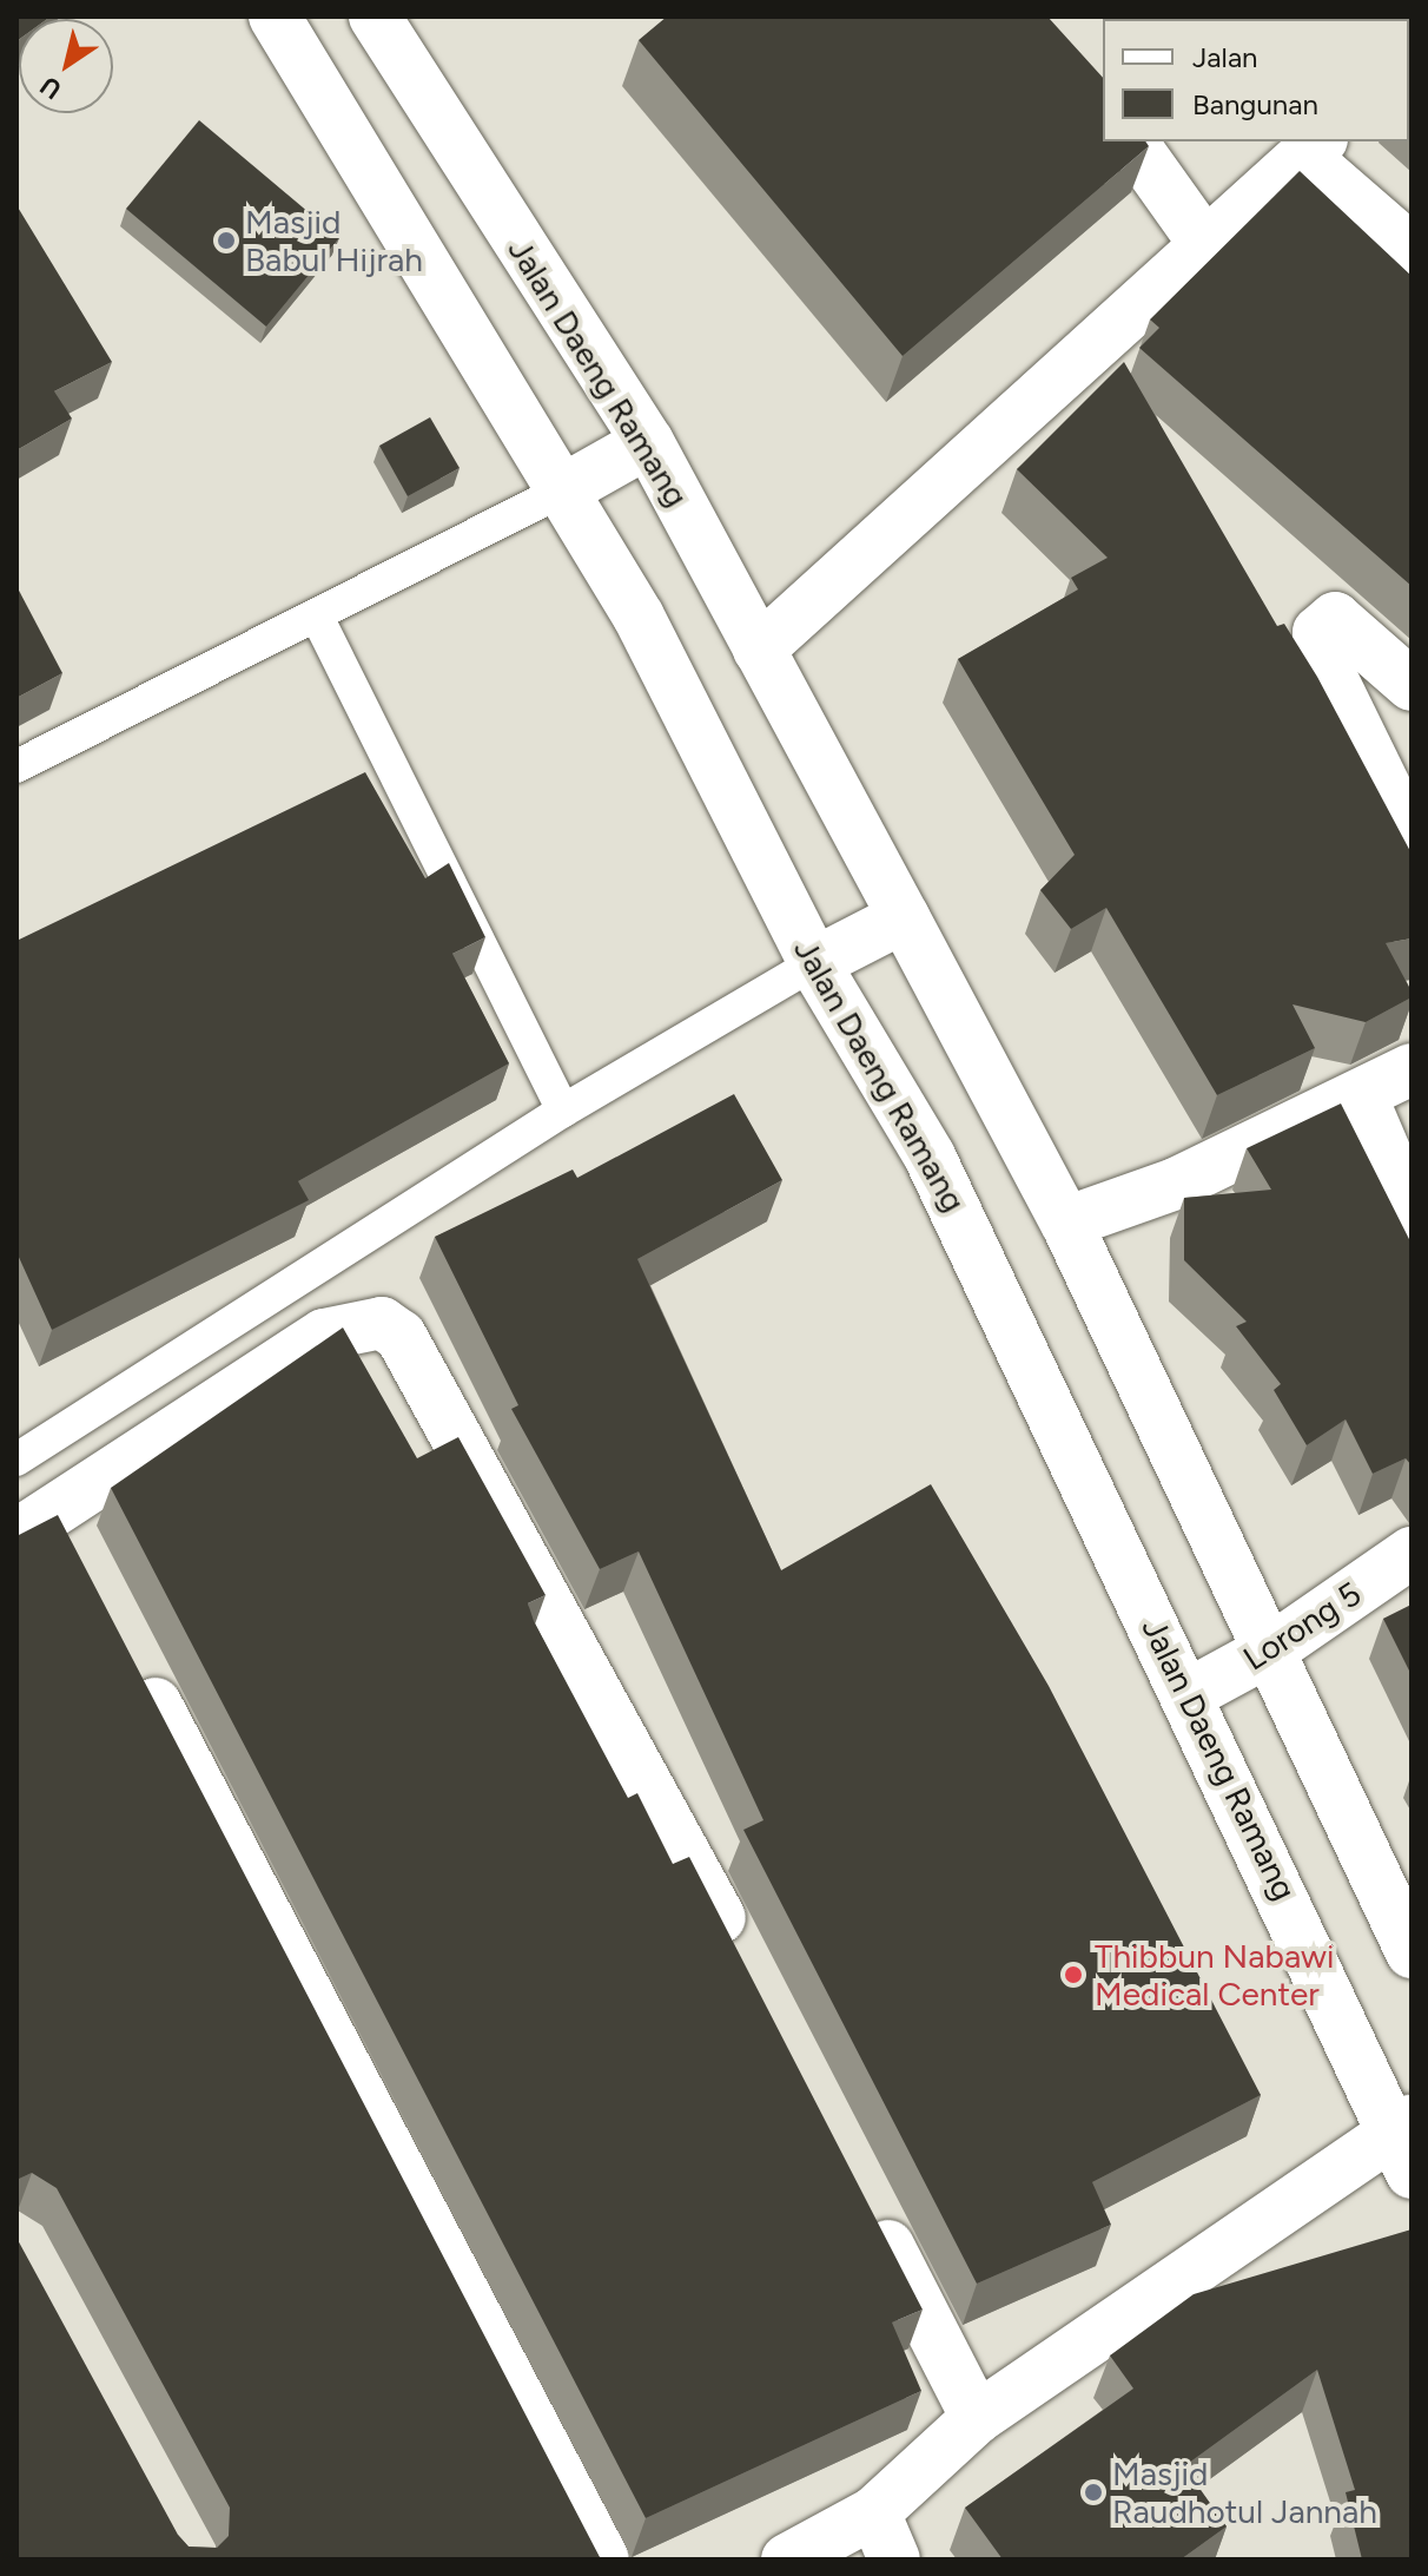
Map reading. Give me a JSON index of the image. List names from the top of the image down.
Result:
{
  "streets": {
    "street": ["Jalan Daeng Ramang", "Lorong 5"]
  },
  "crossings": [
    ["Jalan Daeng Ramang", "Lorong 5"]
  ],
  "places": ["Masjid Babul Hijrah", "Thibbun Nabawi Medical Center", "Masjid Raudhotul Jannah"],
  "legend": ["Jalan", "Bangunan"],
  "north": "bottom left"
}
